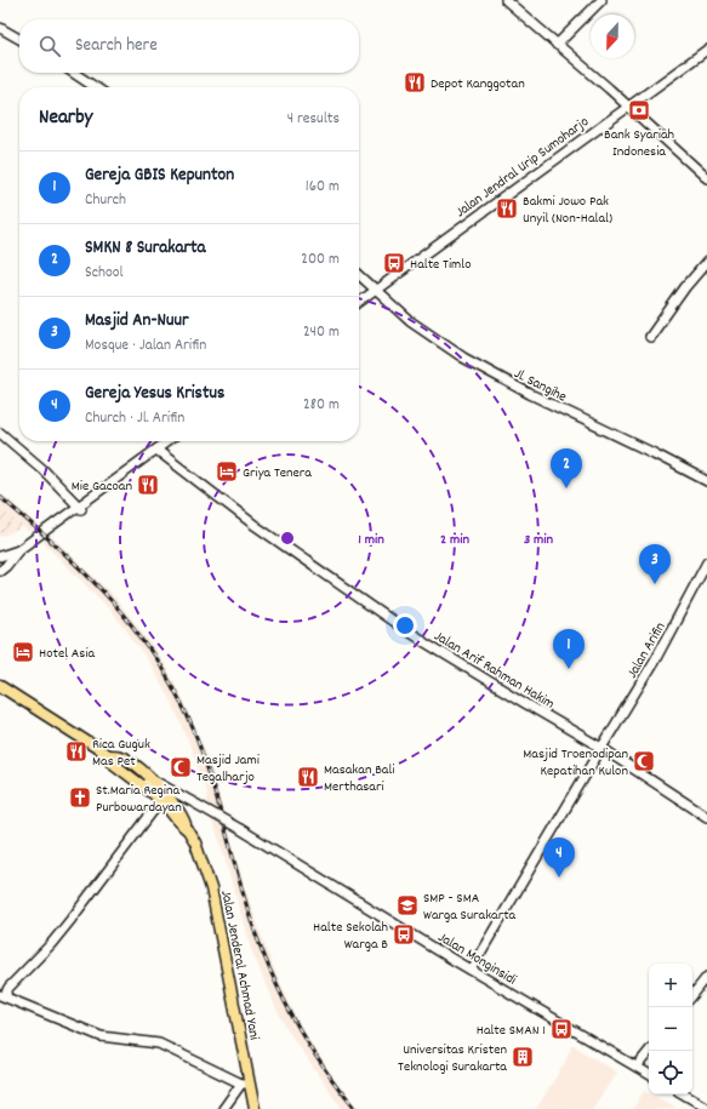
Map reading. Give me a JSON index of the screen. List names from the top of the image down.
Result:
{
  "streets": {
    "main road": [
      "Jalan Jendral Urip Sumoharjo",
      "Jl. Sangihe",
      "Jalan Arifin",
      "Jalan Arif Rahman Hakim",
      "Jalan Monginsidi",
      "Jalan Jenderal Achmad Yani"
    ]
  },
  "crossings": [
    ["Jalan Jendral Urip Sumoharjo", "Jl. Sangihe"],
    ["Jalan Arifin", "Jalan Arif Rahman Hakim"],
    ["Jalan Arifin", "Jalan Monginsidi"],
    ["Jalan Monginsidi", "Jalan Jenderal Achmad Yani"]
  ],
  "places": {
    "restaurant": [
      "Depot Kanggotan",
      "Bakmi Jowo Pak Unyil (Non-Halal)",
      "Mie Gacoan",
      "Rica Guguk Mas Pet",
      "Masakan Bali Merthasari"
    ],
    "bank": ["Bank Syariah Indonesia"],
    "bus stop": ["Halte Timlo", "Halte Sekolah Warga B", "Halte SMAN 1"],
    "hotel": ["Griya Tenera", "Hotel Asia"],
    "mosque": ["Masjid Troenodipan Kepatihan Kulon", "Masjid Jami Tegalharjo"],
    "church": ["St.Maria Regina Purbowardayan"],
    "school or university": ["SMP - SMA Warga Surakarta"],
    "building": ["Universitas Kristen Teknologi Surakarta"]
  },
  "north": "bottom",
  "page": {
    "search": "Search here",
    "heading": ["Nearby", "4 results"],
    "list": [
      {
        "mark": "1",
        "name": "Gereja GBIS Kepunton",
        "note": "Church",
        "value": "160 m"
      },
      {
        "mark": "2",
        "name": "SMKN 8 Surakarta",
        "note": "School",
        "value": "200 m"
      },
      {
        "mark": "3",
        "name": "Masjid An-Nuur",
        "note": "Mosque · Jalan Arifin",
        "value": "240 m"
      },
      {
        "mark": "4",
        "name": "Gereja Yesus Kristus",
        "note": "Church · Jl. Arifin",
        "value": "280 m"
      }
    ],
    "pins": [
      "2",
      "3",
      "1",
      "4"
    ],
    "map_buttons": ["+", "−"]
  },
  "rings": ["1 min", "2 min", "3 min"]
}
